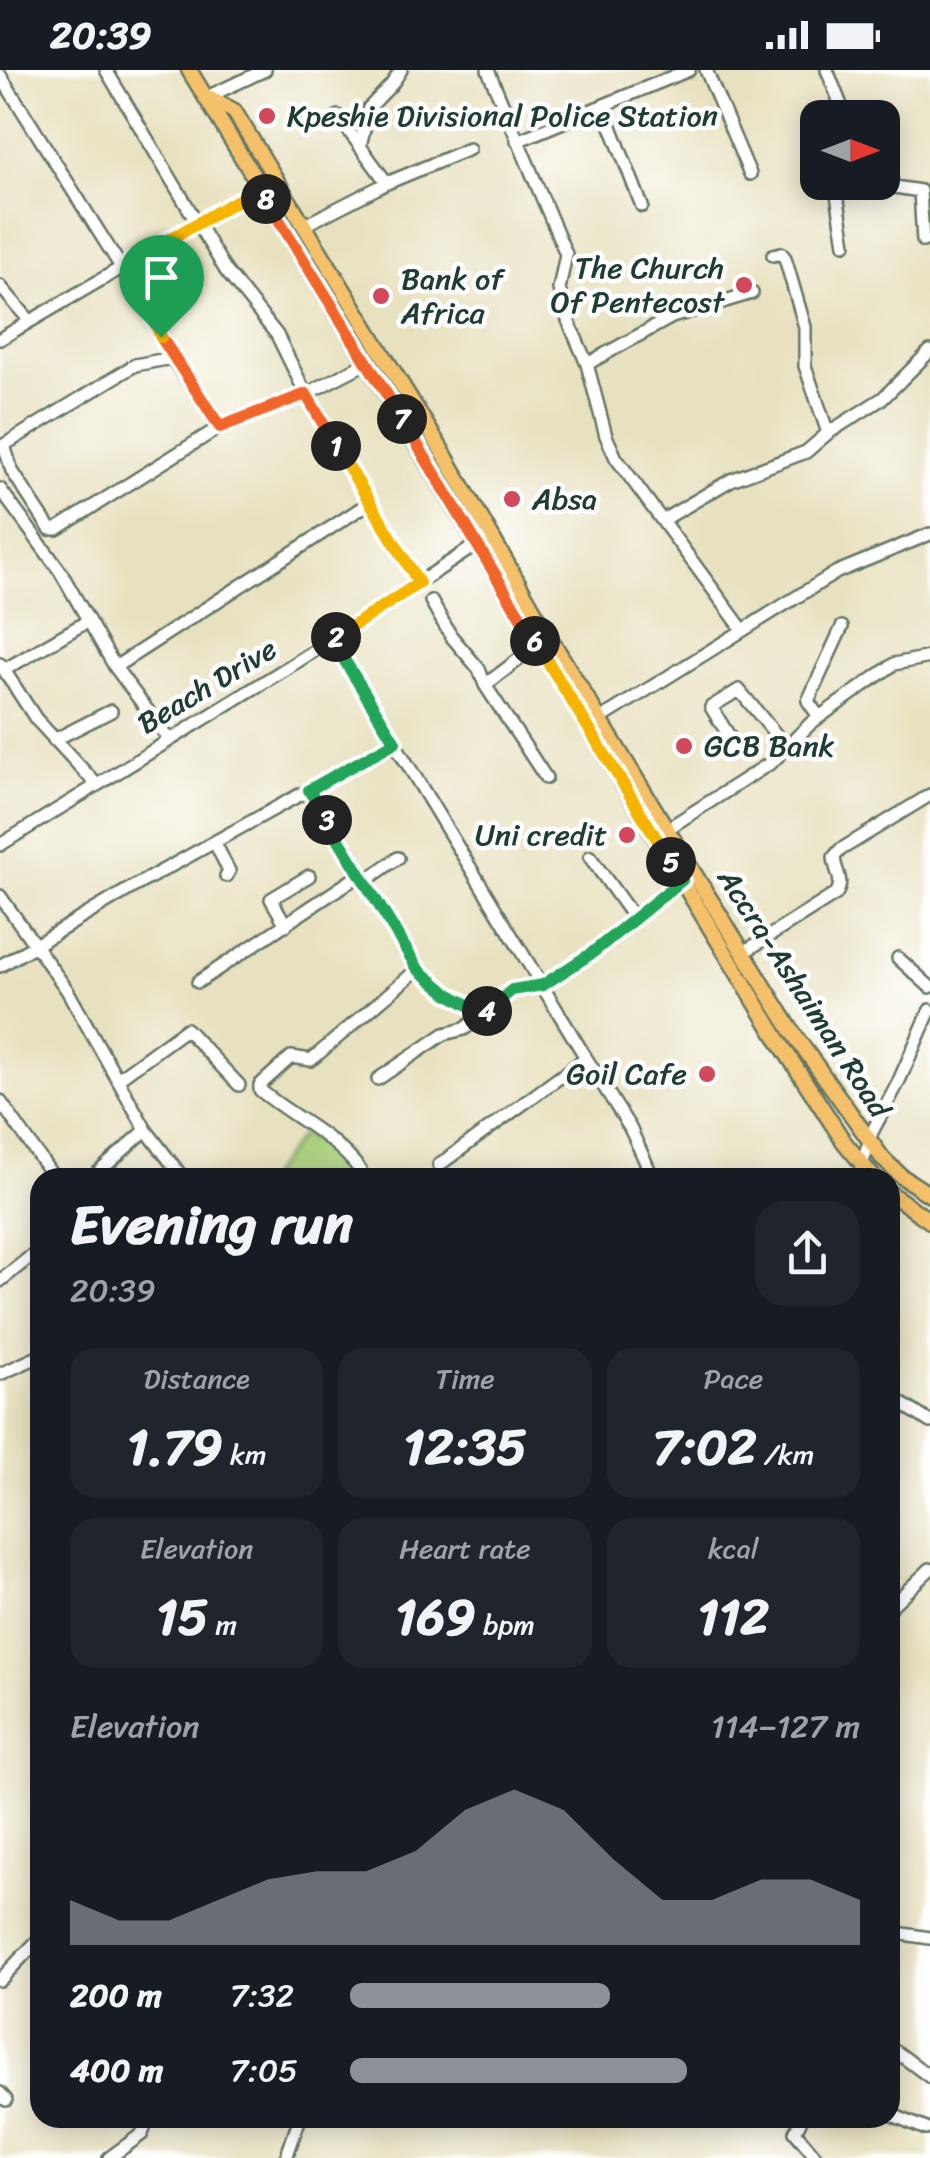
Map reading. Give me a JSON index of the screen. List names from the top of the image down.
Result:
{
  "streets": {
    "main road": ["Accra-Ashaiman Road"],
    "street": ["Beach Drive"]
  },
  "crossings": [
    ["Beach Drive", "Accra-Ashaiman Road"]
  ],
  "places": [
    "Kpeshie Divisional Police Station",
    "The Church Of Pentecost",
    "Bank of Africa",
    "Absa",
    "GCB Bank",
    "Uni credit",
    "Goil Cafe"
  ],
  "north": "right",
  "page": {
    "status": "20:39",
    "pins": [
      "8",
      "7",
      "1",
      "2",
      "6",
      "3",
      "5",
      "4"
    ],
    "heading": ["Evening run", "20:39"],
    "stats": [
      ["Distance", "1.79 km"],
      ["Time", "12:35"],
      ["Pace", "7:02 /km"],
      ["Elevation", "15 m"],
      ["Heart rate", "169 bpm"],
      ["kcal", "112"]
    ],
    "chart": ["Elevation", "114–127 m"],
    "list": [
      {
        "name": "200 m",
        "note": "7:32"
      },
      {
        "name": "400 m",
        "note": "7:05"
      }
    ]
  }
}
